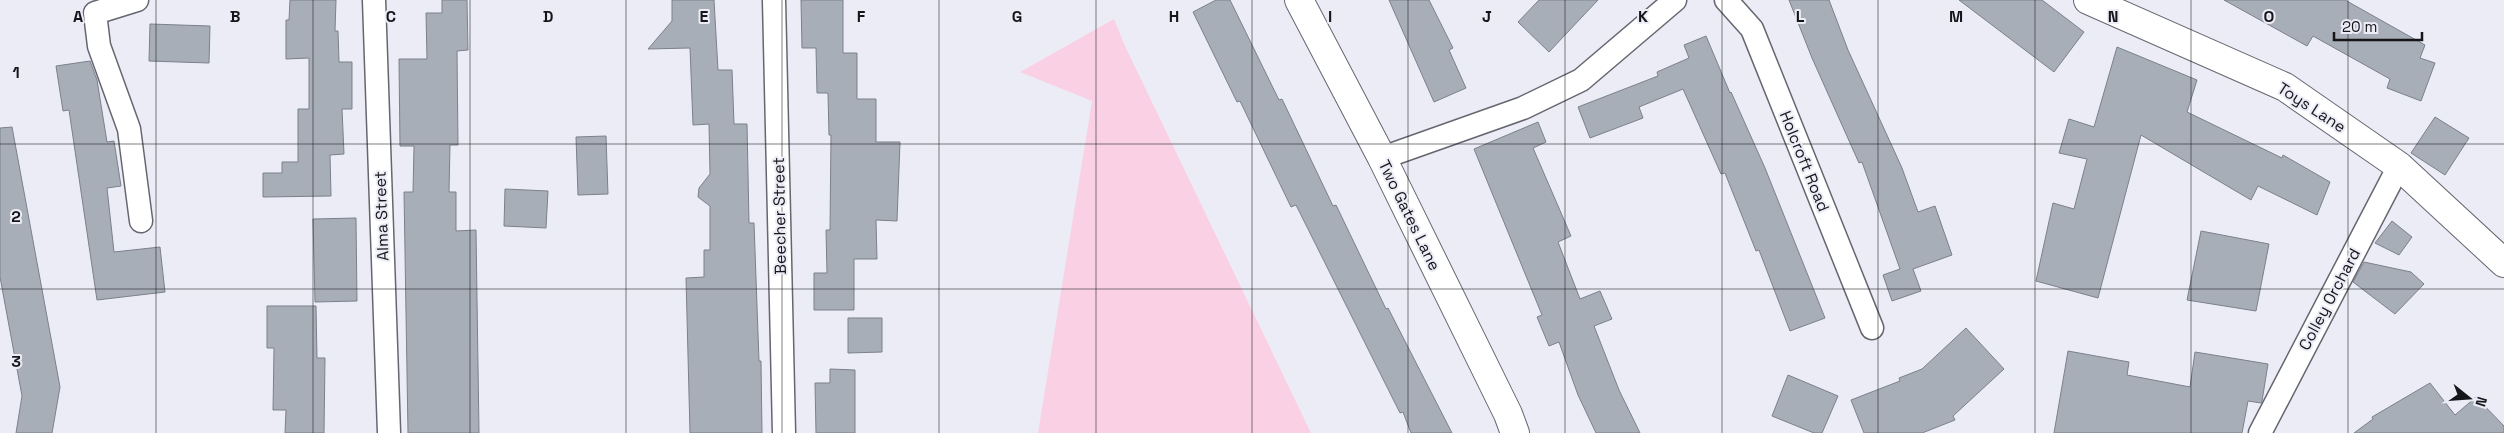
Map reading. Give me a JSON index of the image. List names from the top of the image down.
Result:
{
  "streets": {
    "street": [
      "Toys Lane",
      "Holcroft Road",
      "Two Gates Lane",
      "Alma Street",
      "Beecher Street",
      "Colley Orchard"
    ]
  },
  "crossings": [
    ["Toys Lane", "Colley Orchard"]
  ],
  "scale_bar": "20 m",
  "north": "right",
  "grid": {
    "columns": [
      "A",
      "B",
      "C",
      "D",
      "E",
      "F",
      "G",
      "H",
      "I",
      "J",
      "K",
      "L",
      "M",
      "N",
      "O"
    ],
    "rows": ["1", "2", "3"]
  }
}
